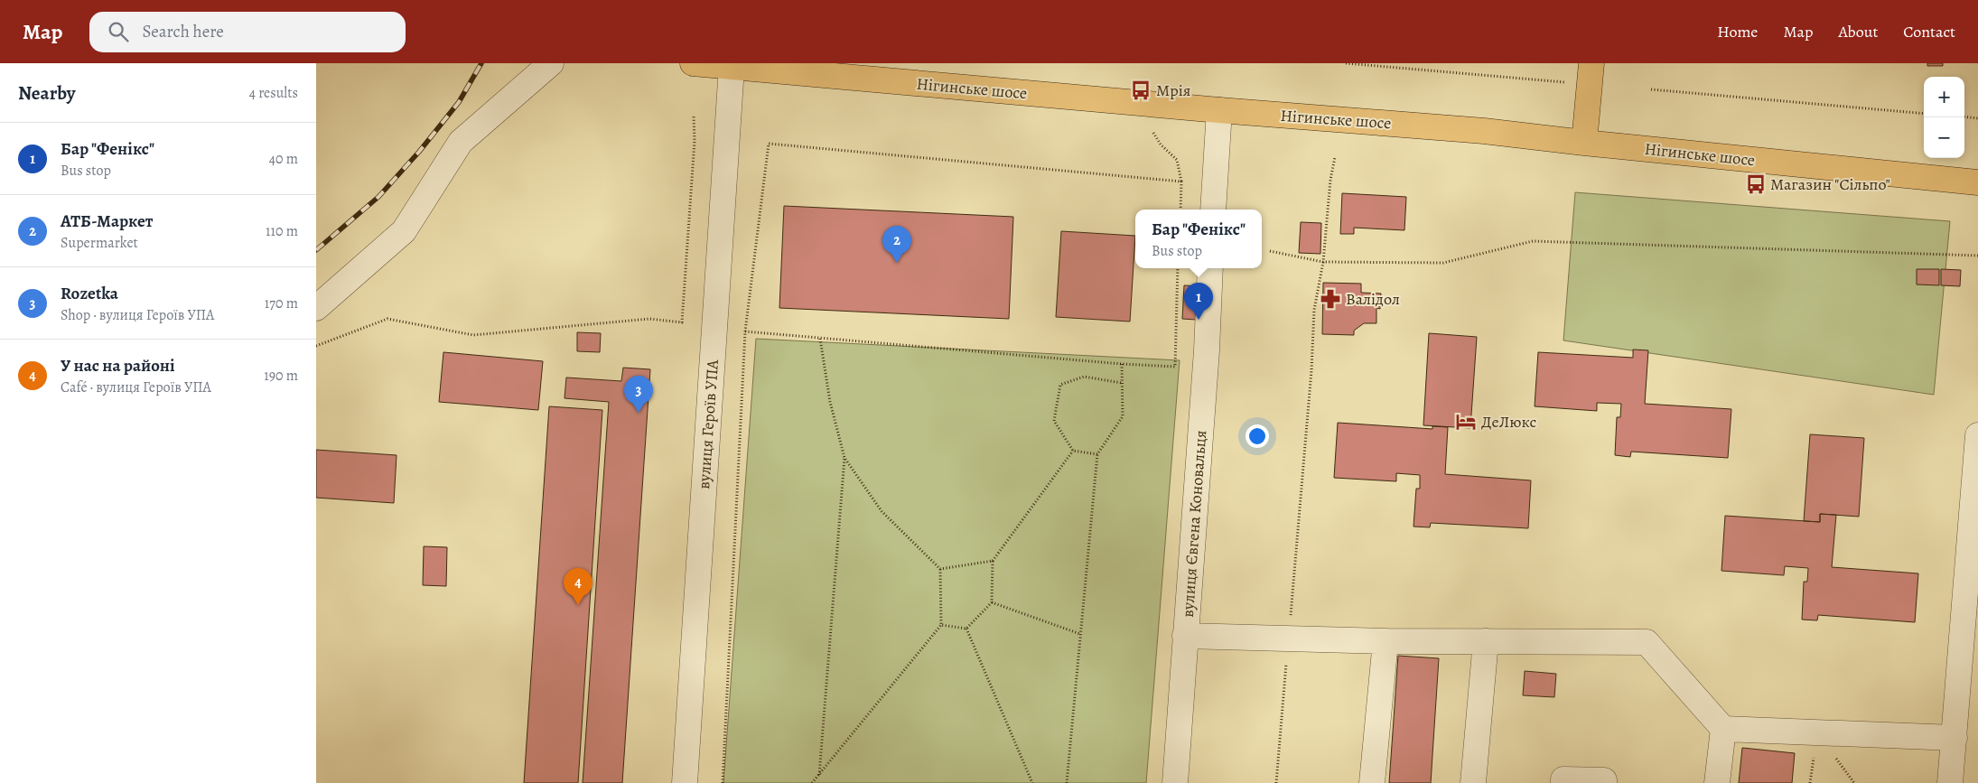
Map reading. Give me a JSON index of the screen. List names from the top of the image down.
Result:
{
  "streets": {
    "main road": ["Нігинське шосе"],
    "street": ["вулиця Героїв УПА", "вулиця Євгена Коновальця"]
  },
  "crossings": [
    ["Нігинське шосе", "вулиця Героїв УПА"]
  ],
  "places": {
    "bus stop": ["Мрія", "Магазин \"Сільпо\""],
    "pharmacy": ["Валідол"],
    "hotel": ["ДеЛюкс"]
  },
  "page": {
    "header": "Map",
    "search": "Search here",
    "nav": [
      "Home",
      "Map",
      "About",
      "Contact"
    ],
    "heading": ["Nearby", "4 results"],
    "map_buttons": ["+", "−"],
    "list": [
      {
        "mark": "1",
        "name": "Бар \"Фенікс\"",
        "note": "Bus stop",
        "value": "40 m"
      },
      {
        "mark": "2",
        "name": "АТБ-Маркет",
        "note": "Supermarket",
        "value": "110 m"
      },
      {
        "mark": "3",
        "name": "Rozetka",
        "note": "Shop · вулиця Героїв УПА",
        "value": "170 m"
      },
      {
        "mark": "4",
        "name": "У нас на районі",
        "note": "Café · вулиця Героїв УПА",
        "value": "190 m"
      }
    ],
    "popup": ["Бар \"Фенікс\"", "Bus stop"],
    "pins": [
      "2",
      "1",
      "3",
      "4"
    ]
  }
}
